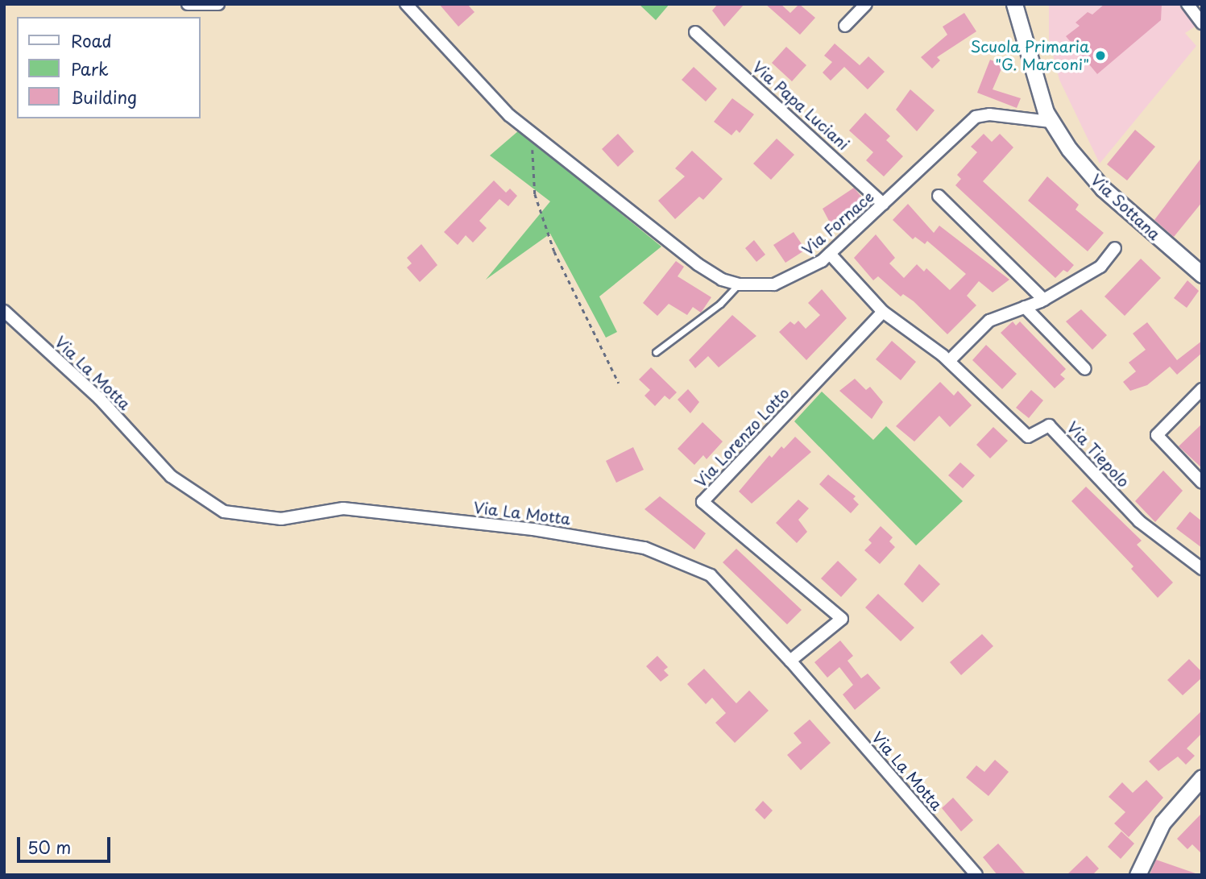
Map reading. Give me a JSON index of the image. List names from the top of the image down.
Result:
{
  "streets": {
    "street": [
      "Via Papa Luciani",
      "Via Sottana",
      "Via Fornace",
      "Via La Motta",
      "Via Lorenzo Lotto",
      "Via Tiepolo"
    ]
  },
  "crossings": [
    ["Via Papa Luciani", "Via Fornace"],
    ["Via Sottana", "Via Fornace"],
    ["Via Fornace", "Via Tiepolo"],
    ["Via La Motta", "Via Lorenzo Lotto"],
    ["Via Lorenzo Lotto", "Via Tiepolo"]
  ],
  "places": ["Scuola Primaria \"G. Marconi\""],
  "legend": ["Road", "Park", "Building"],
  "scale_bar": "50 m"
}
